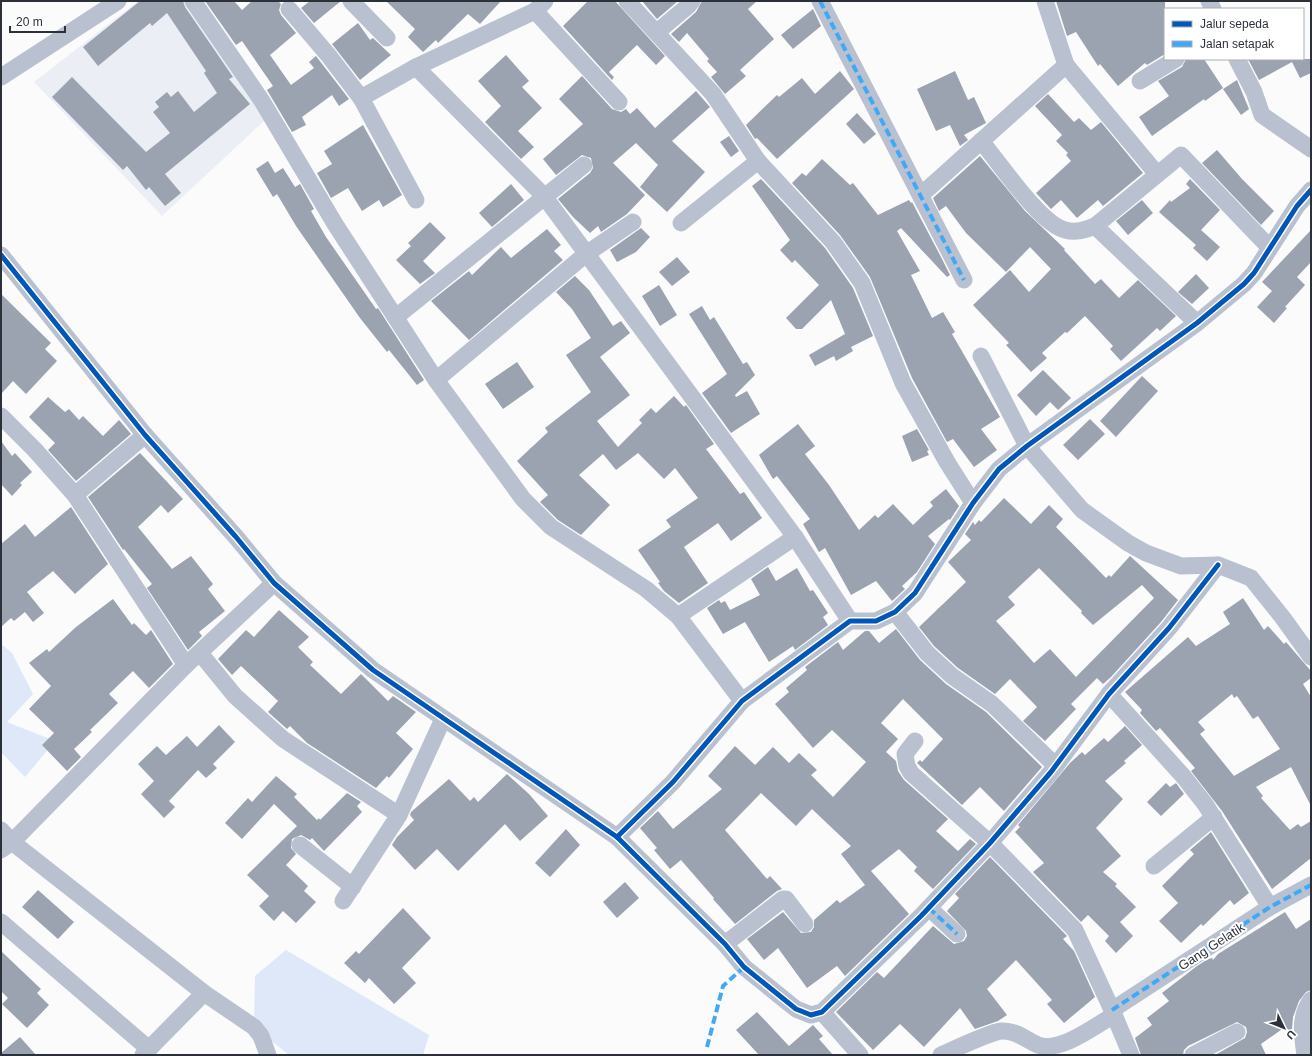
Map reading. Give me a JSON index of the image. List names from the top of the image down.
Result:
{
  "streets": {
    "street": ["Gang Gelatik"]
  },
  "legend": ["Jalur sepeda", "Jalan setapak"],
  "scale_bar": "20 m",
  "north": "bottom right"
}
